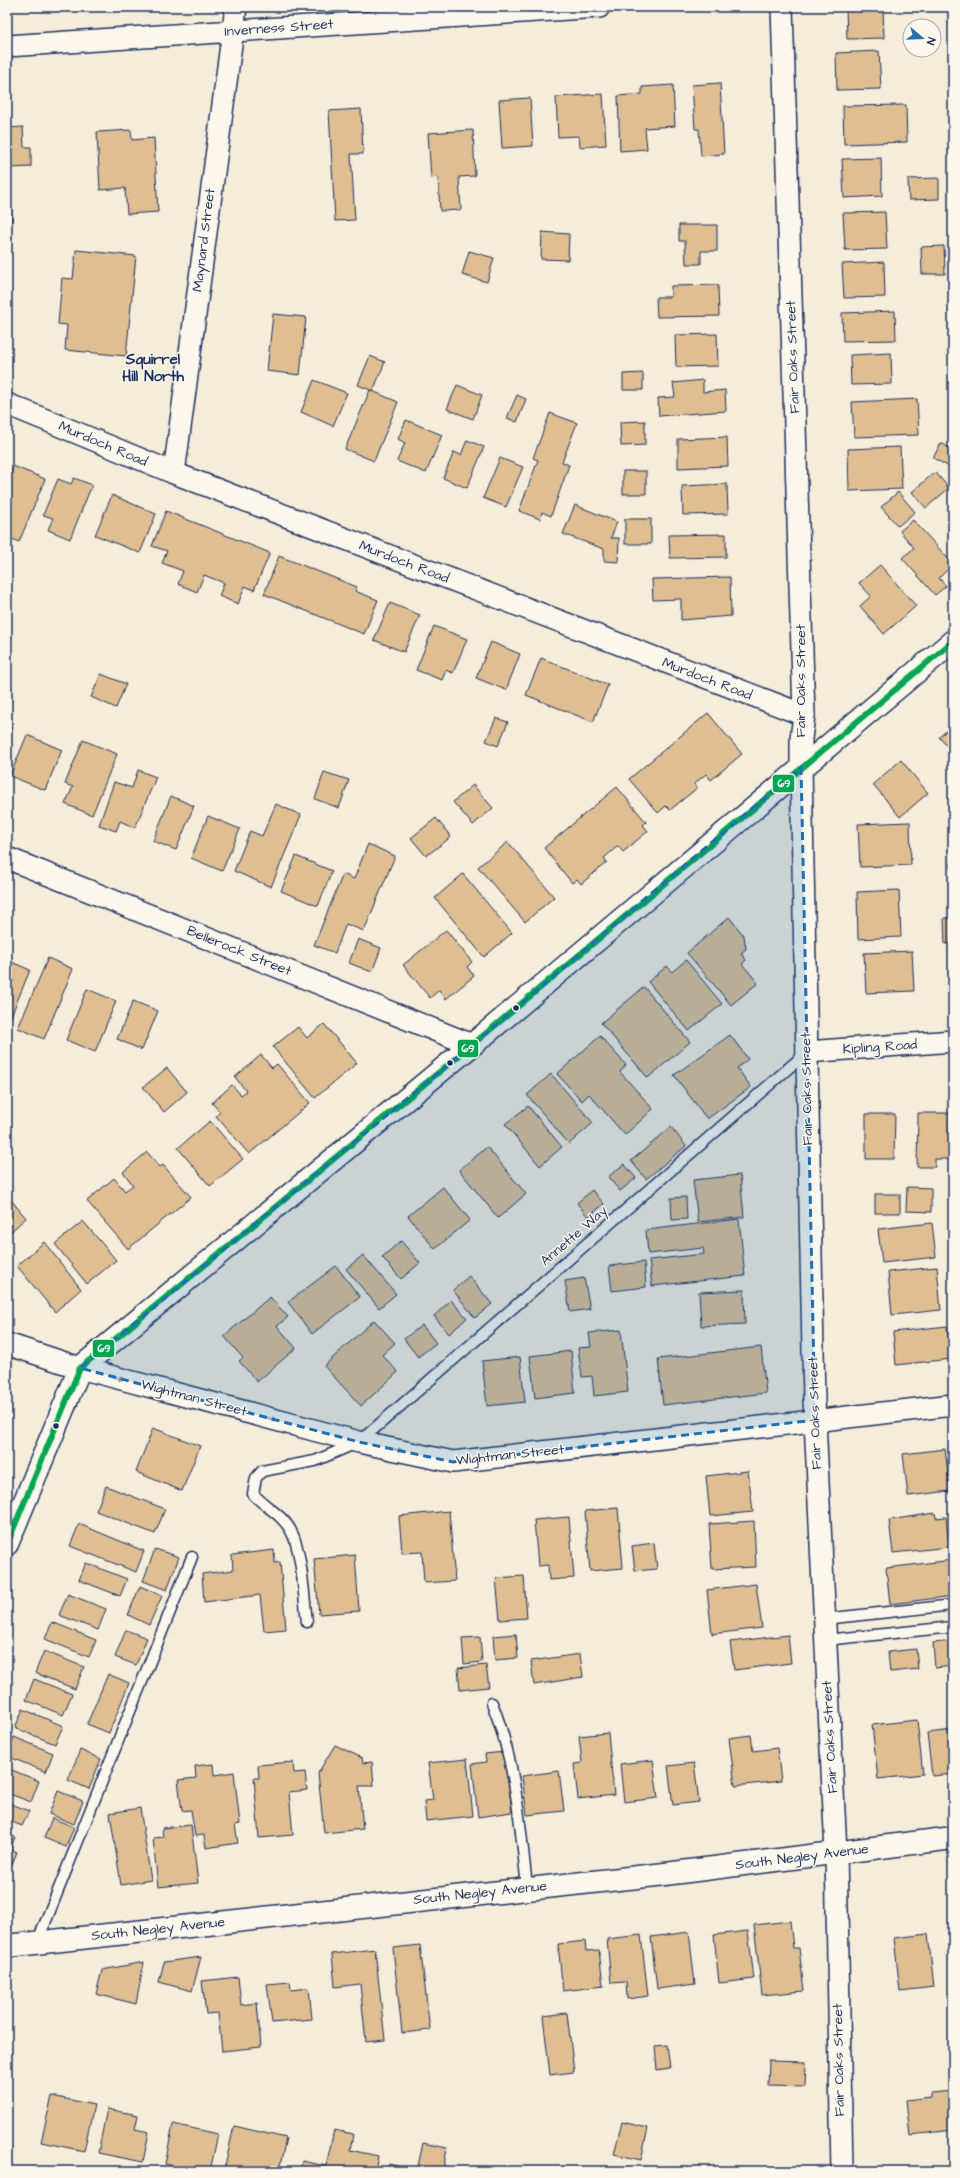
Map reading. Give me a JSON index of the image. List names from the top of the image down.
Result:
{
  "streets": {
    "main road": ["South Negley Avenue"],
    "street": [
      "Inverness Street",
      "Maynard Street",
      "Fair Oaks Street",
      "Murdoch Road",
      "Bellerock Street",
      "Kipling Road",
      "Wightman Street"
    ],
    "lane": ["Annette Way"]
  },
  "crossings": [
    ["Inverness Street", "Maynard Street"],
    ["Maynard Street", "Murdoch Road"],
    ["Fair Oaks Street", "Murdoch Road"],
    ["Fair Oaks Street", "Kipling Road"],
    ["Fair Oaks Street", "Annette Way"],
    ["Fair Oaks Street", "Wightman Street"],
    ["Fair Oaks Street", "South Negley Avenue"],
    ["Kipling Road", "Annette Way"],
    ["Annette Way", "Wightman Street"]
  ],
  "one_way": ["Wightman Street"],
  "districts": ["Squirrel Hill North"],
  "lines": ["transit line 69"],
  "north": "right"
}
